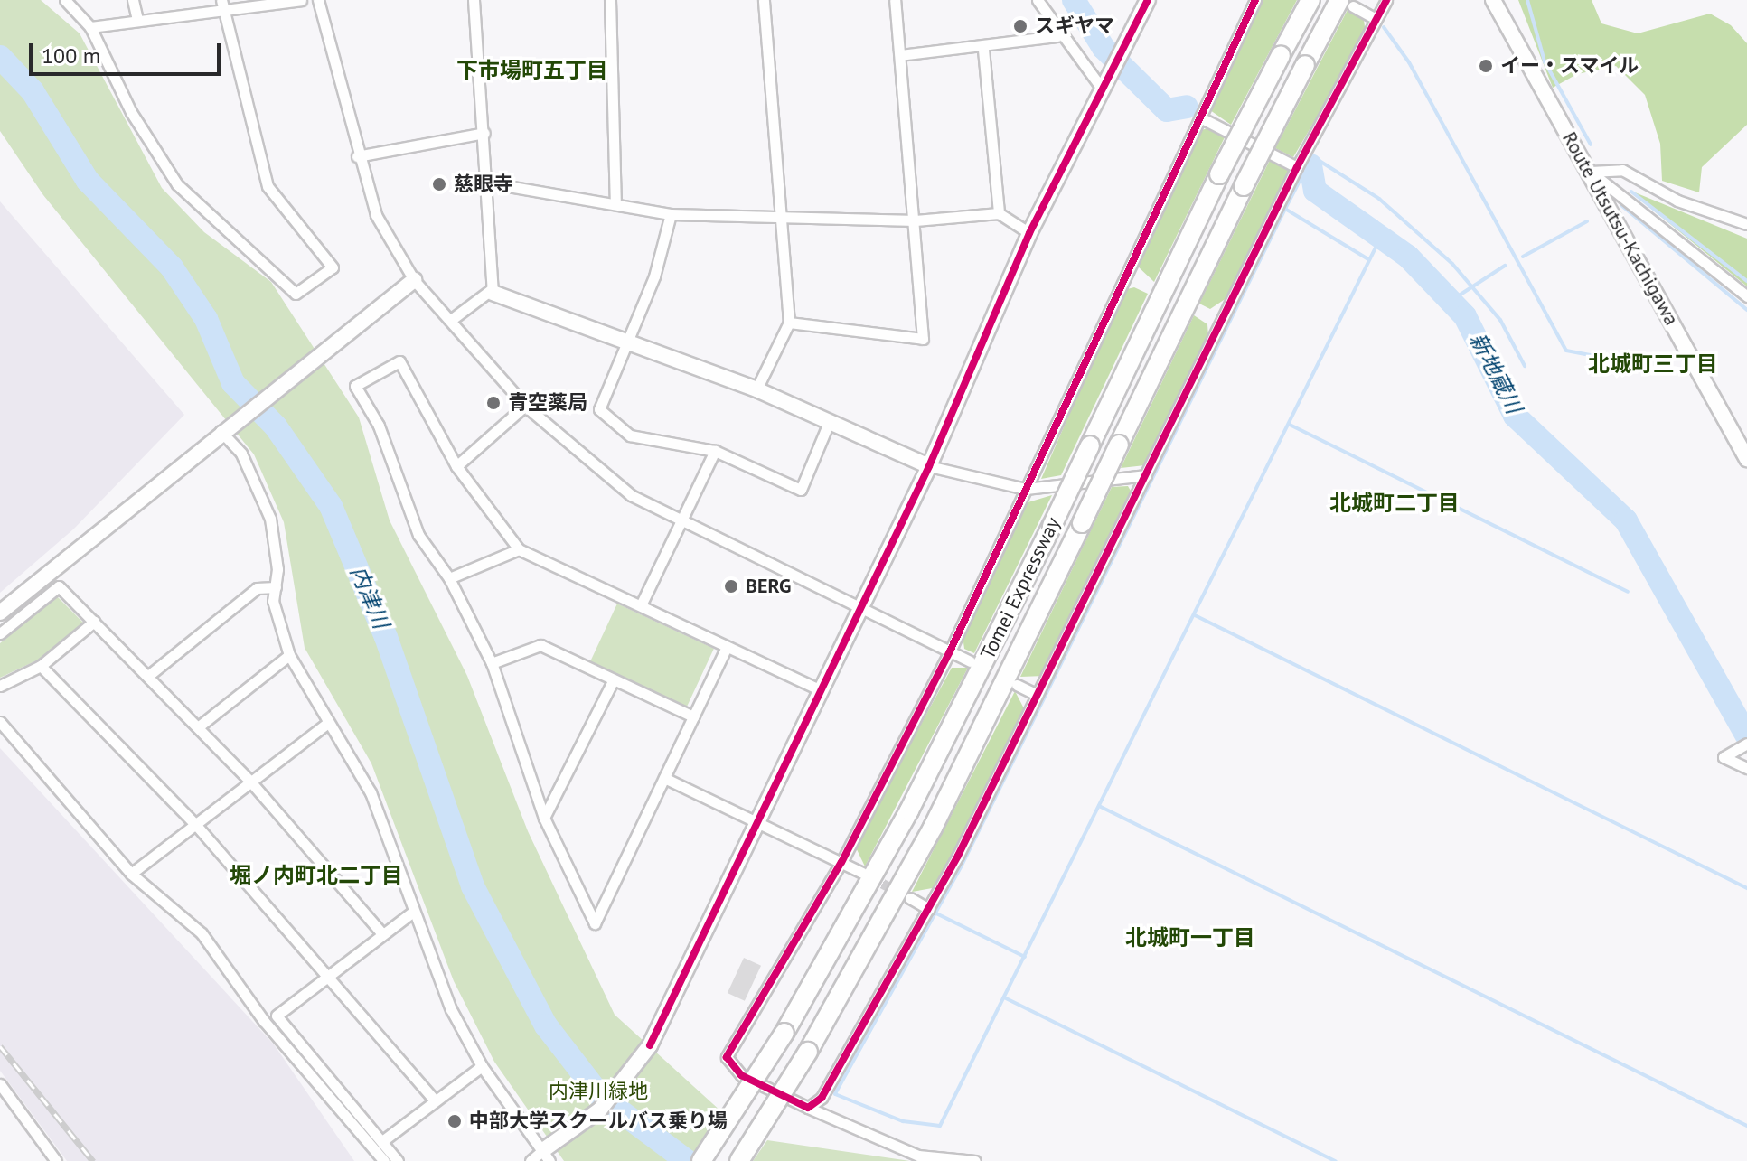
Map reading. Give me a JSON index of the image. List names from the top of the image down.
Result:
{
  "streets": {
    "highway": ["Tomei Expressway"],
    "street": ["Route Utsutsu-Kachigawa"]
  },
  "districts": [
    "下市場町五丁目",
    "北城町三丁目",
    "北城町二丁目",
    "堀ノ内町北二丁目",
    "北城町一丁目"
  ],
  "water": ["新地蔵川", "内津川"],
  "parks": ["内津川緑地"],
  "places": [
    "スギヤマ",
    "イー・スマイル",
    "慈眼寺",
    "青空薬局",
    "BERG",
    "中部大学スクールバス乗り場"
  ],
  "scale_bar": "100 m"
}
